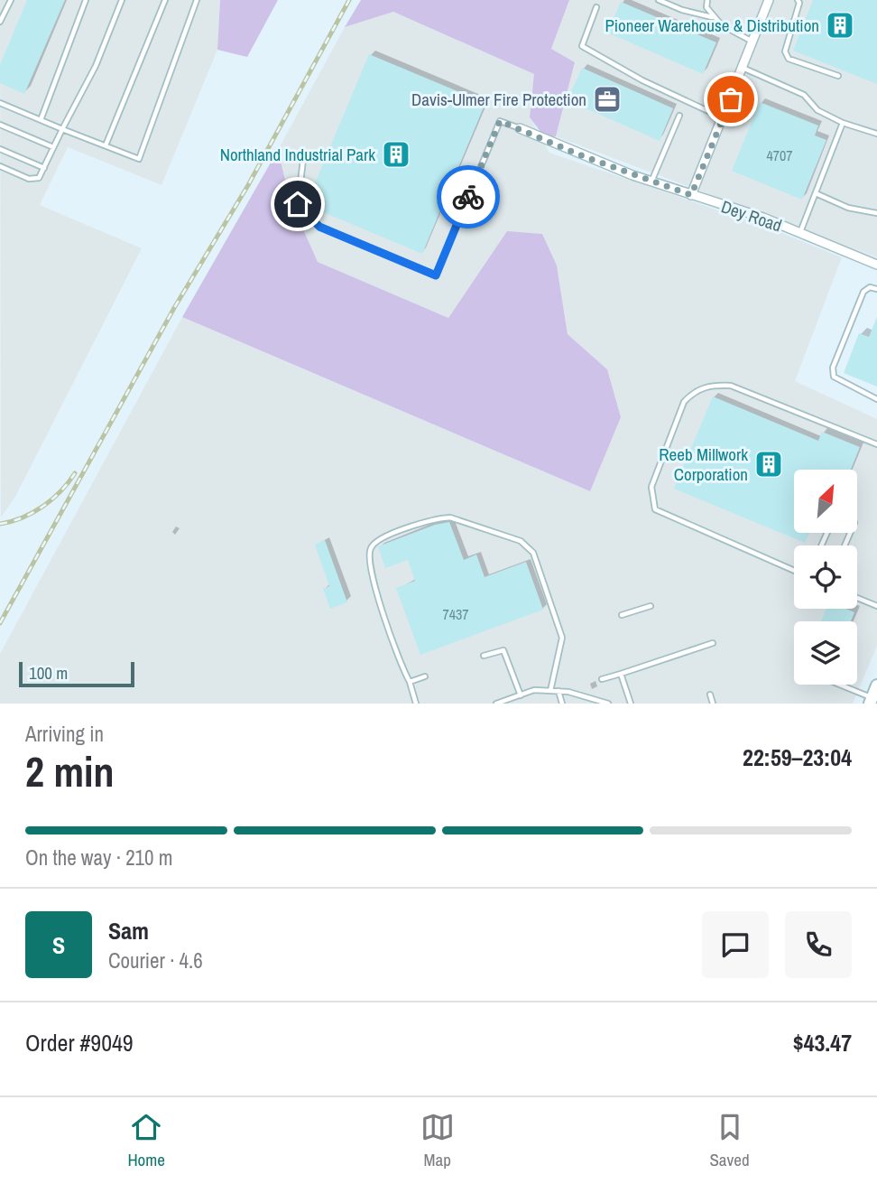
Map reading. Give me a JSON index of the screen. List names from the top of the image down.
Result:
{
  "streets": {
    "street": ["Dey Road"]
  },
  "places": {
    "building": ["Pioneer Warehouse & Distribution", "Northland Industrial Park", "Reeb Millwork Corporation"],
    "office": ["Davis-Ulmer Fire Protection"]
  },
  "house_numbers": ["4707", "7437"],
  "scale_bar": "100 m",
  "north": "top right",
  "page": {
    "scale": "100 m",
    "heading": ["2 min", "Arriving in", "22:59–23:04"],
    "panel": [
      "Sam",
      "Courier · 4.6",
      "Order #9049",
      "$43.47"
    ],
    "bar": "On the way · 210 m",
    "round": "S",
    "tabs": ["Home", "Map", "Saved"]
  }
}
